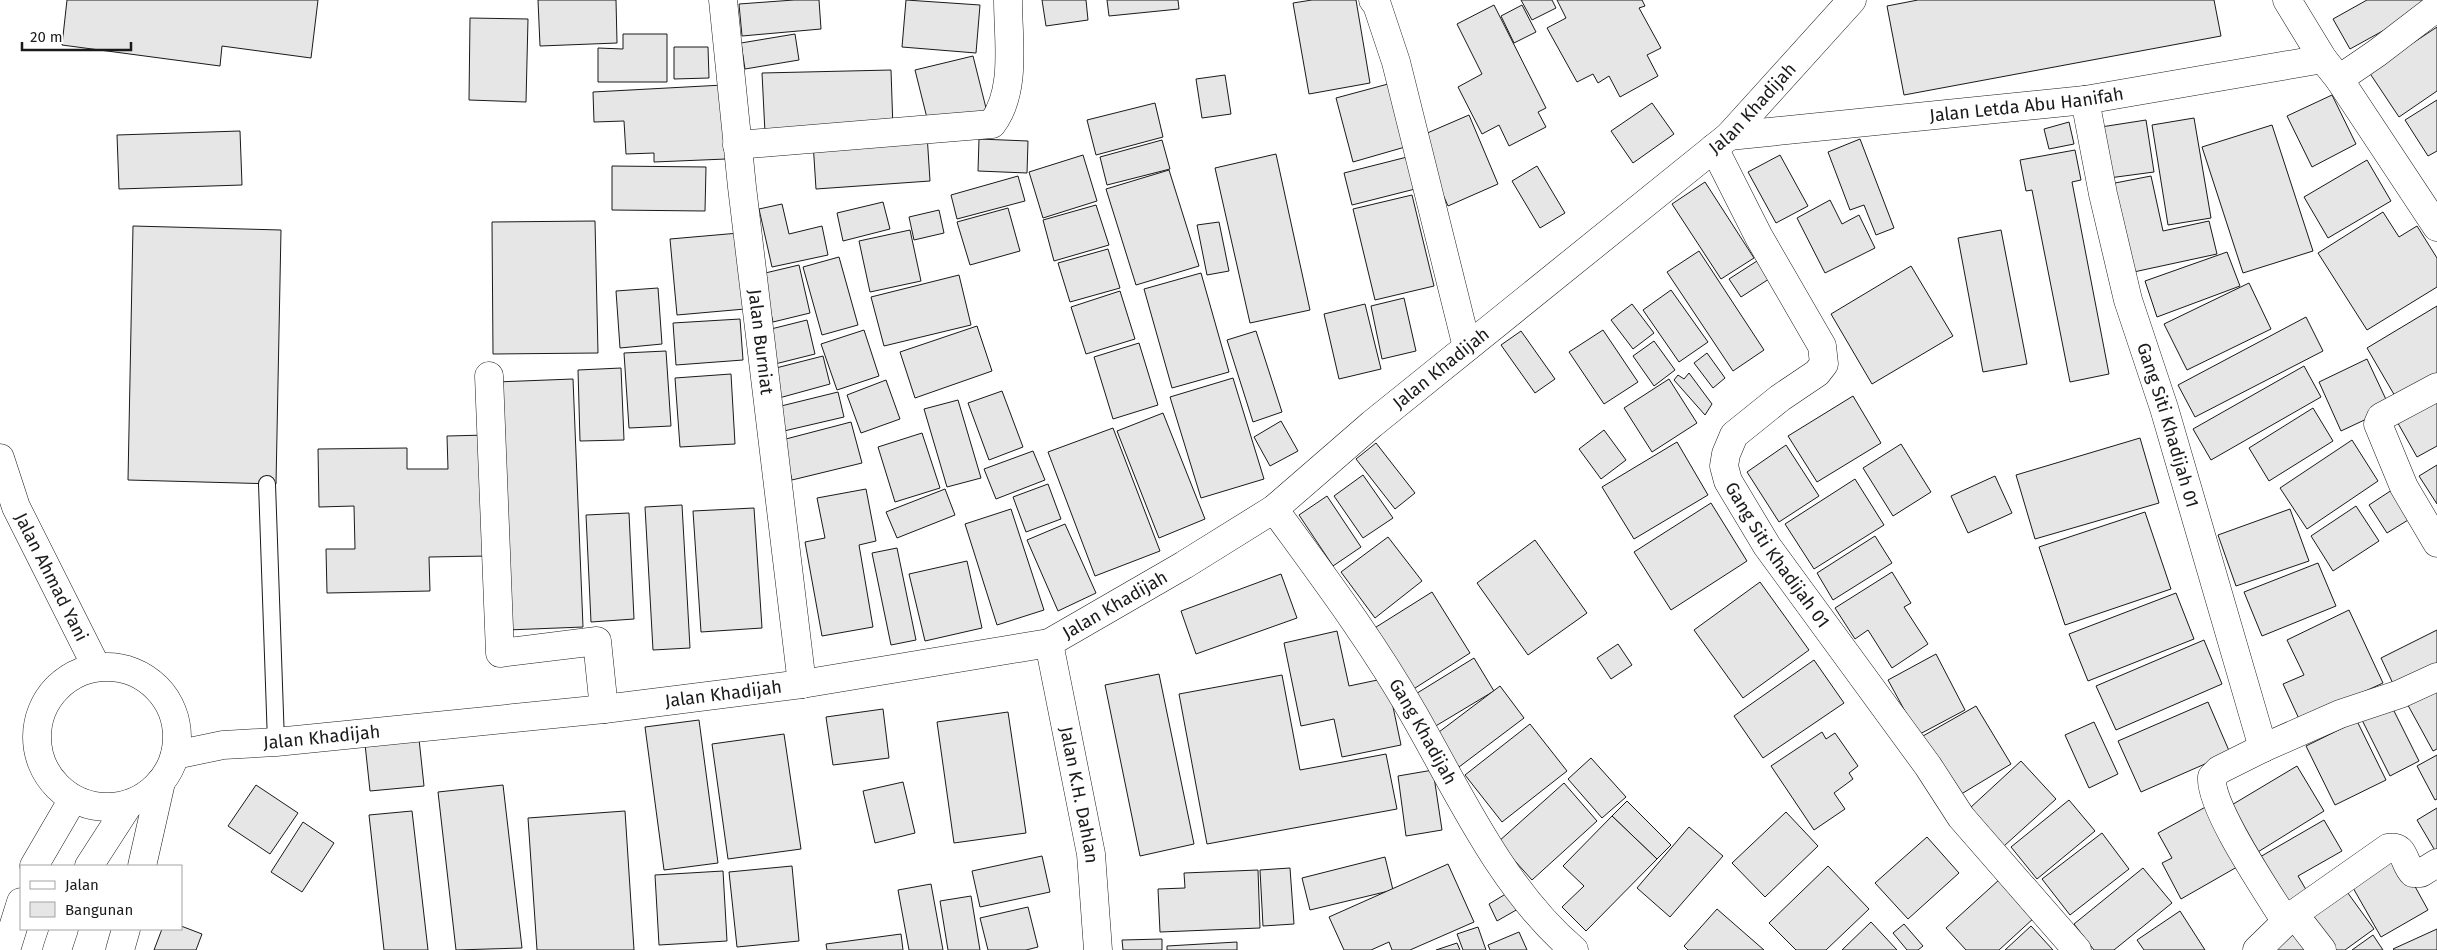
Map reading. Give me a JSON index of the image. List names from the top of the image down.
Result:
{
  "streets": {
    "street": [
      "Jalan Letda Abu Hanifah",
      "Jalan Khadijah",
      "Jalan Burniat",
      "Gang Siti Khadijah 01",
      "Jalan Ahmad Yani",
      "Gang Khadijah",
      "Jalan K.H. Dahlan"
    ]
  },
  "crossings": [
    ["Jalan Letda Abu Hanifah", "Jalan Khadijah"],
    ["Jalan Letda Abu Hanifah", "Gang Siti Khadijah 01"],
    ["Jalan Khadijah", "Jalan Burniat"],
    ["Jalan Khadijah", "Gang Siti Khadijah 01"],
    ["Jalan Khadijah", "Jalan Ahmad Yani"],
    ["Jalan Khadijah", "Gang Khadijah"],
    ["Jalan Khadijah", "Jalan K.H. Dahlan"]
  ],
  "legend": ["Jalan", "Bangunan"],
  "scale_bar": "20 m"
}
